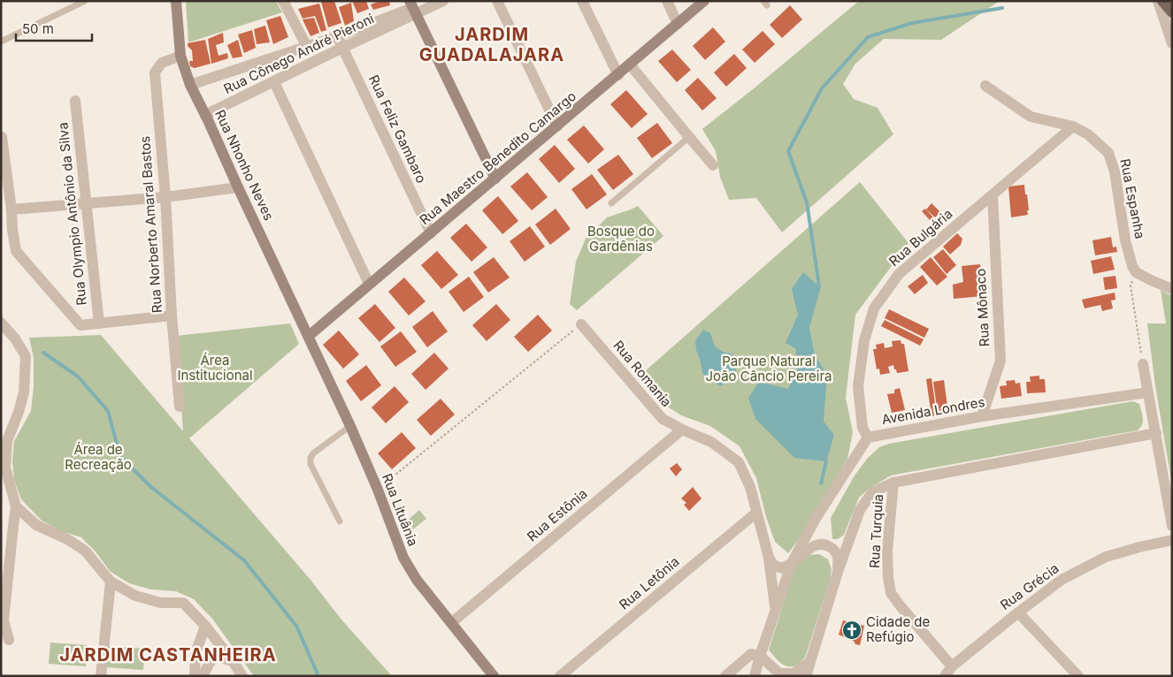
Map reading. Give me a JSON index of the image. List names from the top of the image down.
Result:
{
  "streets": {
    "street": [
      "Rua Cônego André Pieroni",
      "Rua Feliz Gambaro",
      "Rua Maestro Benedito Camargo",
      "Rua Nhonho Neves",
      "Rua Espanha",
      "Rua Olympio Antônio da Silva",
      "Rua Norberto Amaral Bastos",
      "Rua Bulgária",
      "Rua Mônaco",
      "Rua Romania",
      "Avenida Londres",
      "Rua Lituânia",
      "Rua Estônia",
      "Rua Turquia",
      "Rua Letônia",
      "Rua Grécia"
    ]
  },
  "crossings": [
    ["Rua Cônego André Pieroni", "Rua Feliz Gambaro"],
    ["Rua Cônego André Pieroni", "Rua Nhonho Neves"],
    ["Rua Feliz Gambaro", "Rua Maestro Benedito Camargo"],
    ["Rua Maestro Benedito Camargo", "Rua Nhonho Neves"],
    ["Rua Maestro Benedito Camargo", "Rua Lituânia"],
    ["Rua Nhonho Neves", "Rua Norberto Amaral Bastos"],
    ["Rua Nhonho Neves", "Rua Lituânia"],
    ["Rua Espanha", "Rua Bulgária"],
    ["Rua Bulgária", "Rua Mônaco"],
    ["Rua Bulgária", "Avenida Londres"],
    ["Rua Mônaco", "Avenida Londres"],
    ["Rua Romania", "Avenida Londres"],
    ["Rua Romania", "Rua Estônia"],
    ["Rua Romania", "Rua Letônia"],
    ["Rua Lituânia", "Rua Estônia"],
    ["Rua Turquia", "Rua Grécia"]
  ],
  "districts": ["JARDIM GUADALAJARA", "JARDIM CASTANHEIRA"],
  "parks": [
    "Bosque do Gardênias",
    "Área Institucional",
    "Parque Natural João Câncio Pereira",
    "Área de Recreação"
  ],
  "places": {
    "church": ["Cidade de Refúgio"]
  },
  "scale_bar": "50 m"
}
